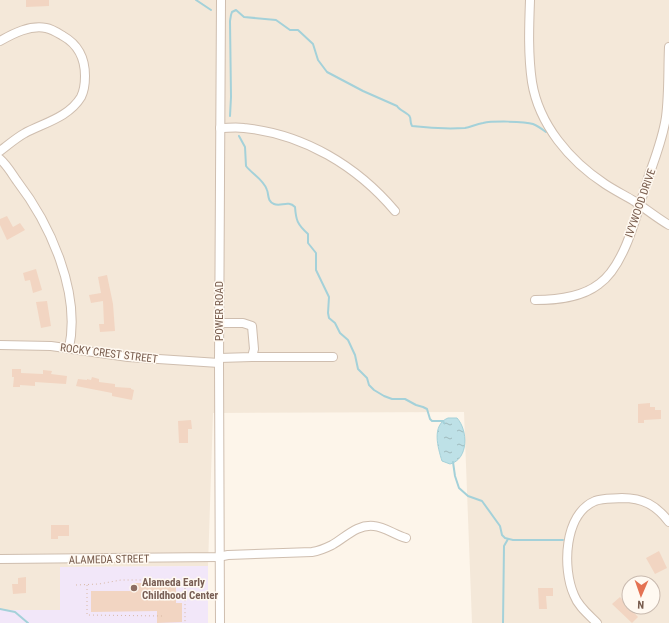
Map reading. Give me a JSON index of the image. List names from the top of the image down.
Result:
{
  "streets": {
    "street": [
      "IVYWOOD DRIVE",
      "POWER ROAD",
      "ROCKY CREST STREET",
      "ALAMEDA STREET"
    ]
  },
  "crossings": [
    ["POWER ROAD", "ROCKY CREST STREET"],
    ["POWER ROAD", "ALAMEDA STREET"]
  ],
  "places": ["Alameda Early Childhood Center"],
  "north": "bottom"
}
